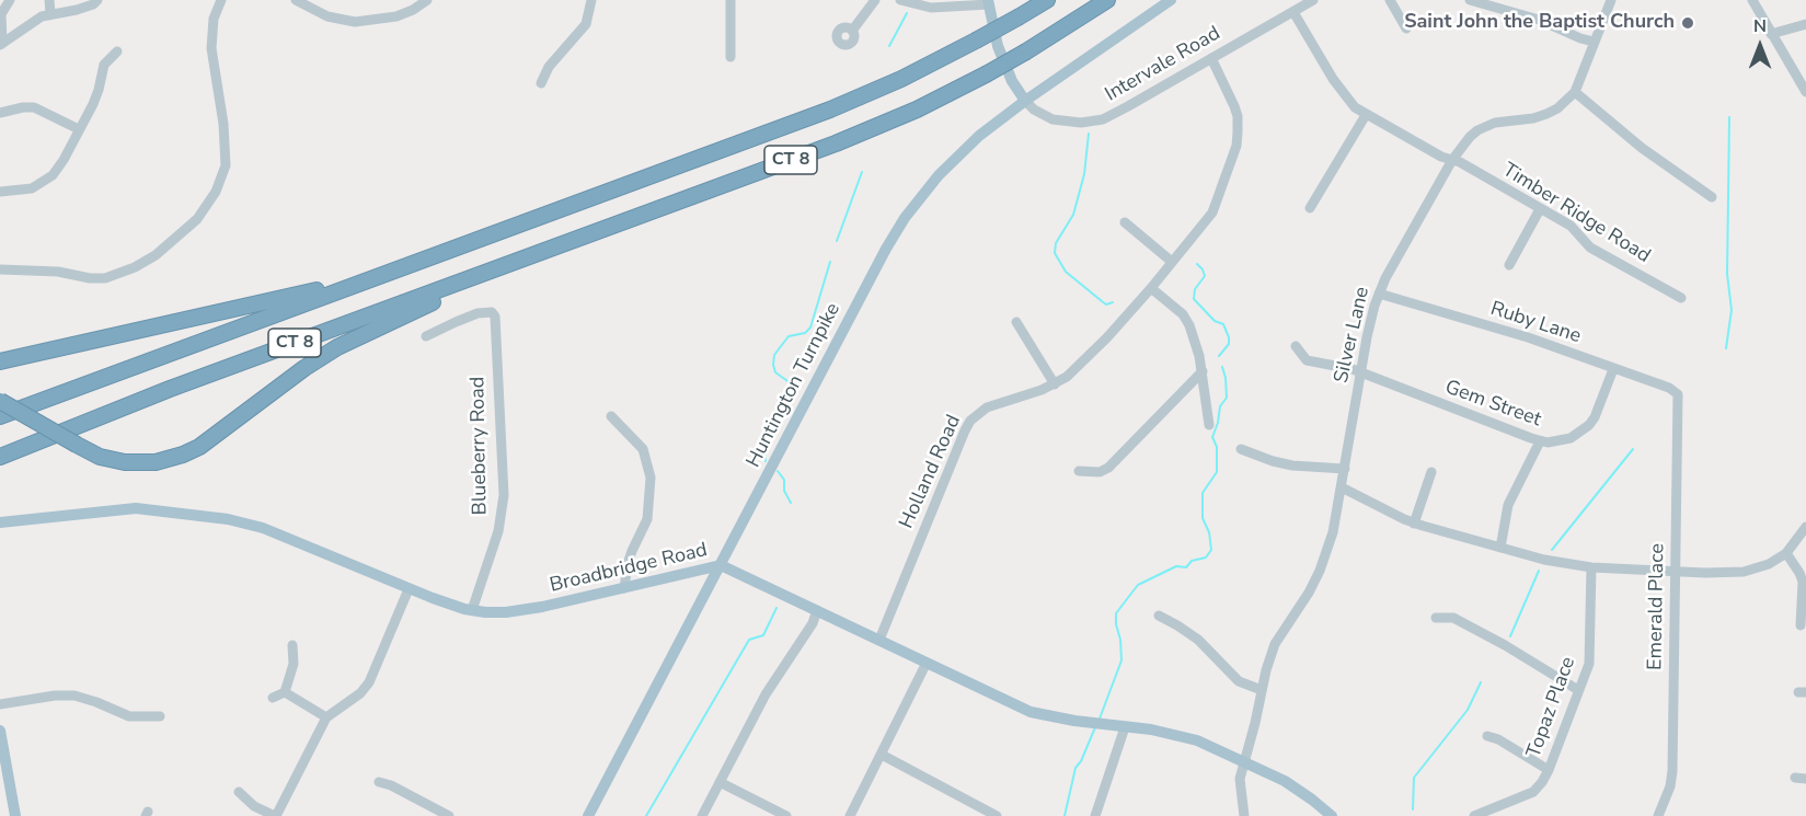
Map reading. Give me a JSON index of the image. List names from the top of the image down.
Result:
{
  "streets": {
    "highway": ["CT 8"],
    "main road": ["Huntington Turnpike", "Broadbridge Road"],
    "street": [
      "Intervale Road",
      "Timber Ridge Road",
      "Ruby Lane",
      "Silver Lane",
      "Gem Street",
      "Blueberry Road",
      "Holland Road",
      "Emerald Place",
      "Topaz Place"
    ]
  },
  "crossings": [
    ["Intervale Road", "Timber Ridge Road"],
    ["Intervale Road", "Huntington Turnpike"],
    ["Intervale Road", "Holland Road"],
    ["Timber Ridge Road", "Silver Lane"],
    ["Ruby Lane", "Silver Lane"],
    ["Ruby Lane", "Gem Street"],
    ["Ruby Lane", "Emerald Place"],
    ["Silver Lane", "Gem Street"],
    ["Silver Lane", "Broadbridge Road"],
    ["Huntington Turnpike", "Broadbridge Road"],
    ["Blueberry Road", "Broadbridge Road"],
    ["Holland Road", "Broadbridge Road"]
  ],
  "places": ["Saint John the Baptist Church"],
  "north": "top"
}
